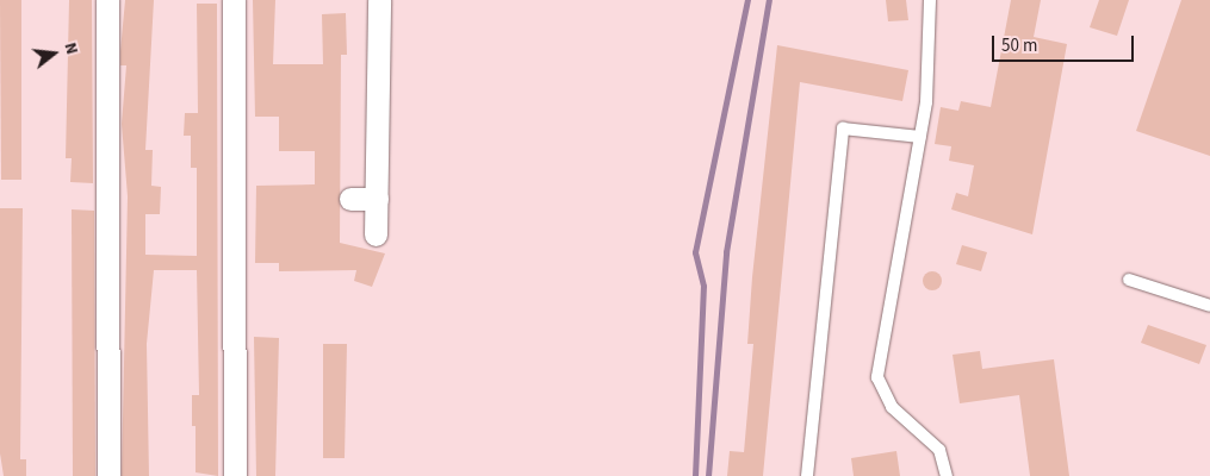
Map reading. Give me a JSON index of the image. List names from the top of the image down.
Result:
{
  "scale_bar": "50 m",
  "north": "right"
}
